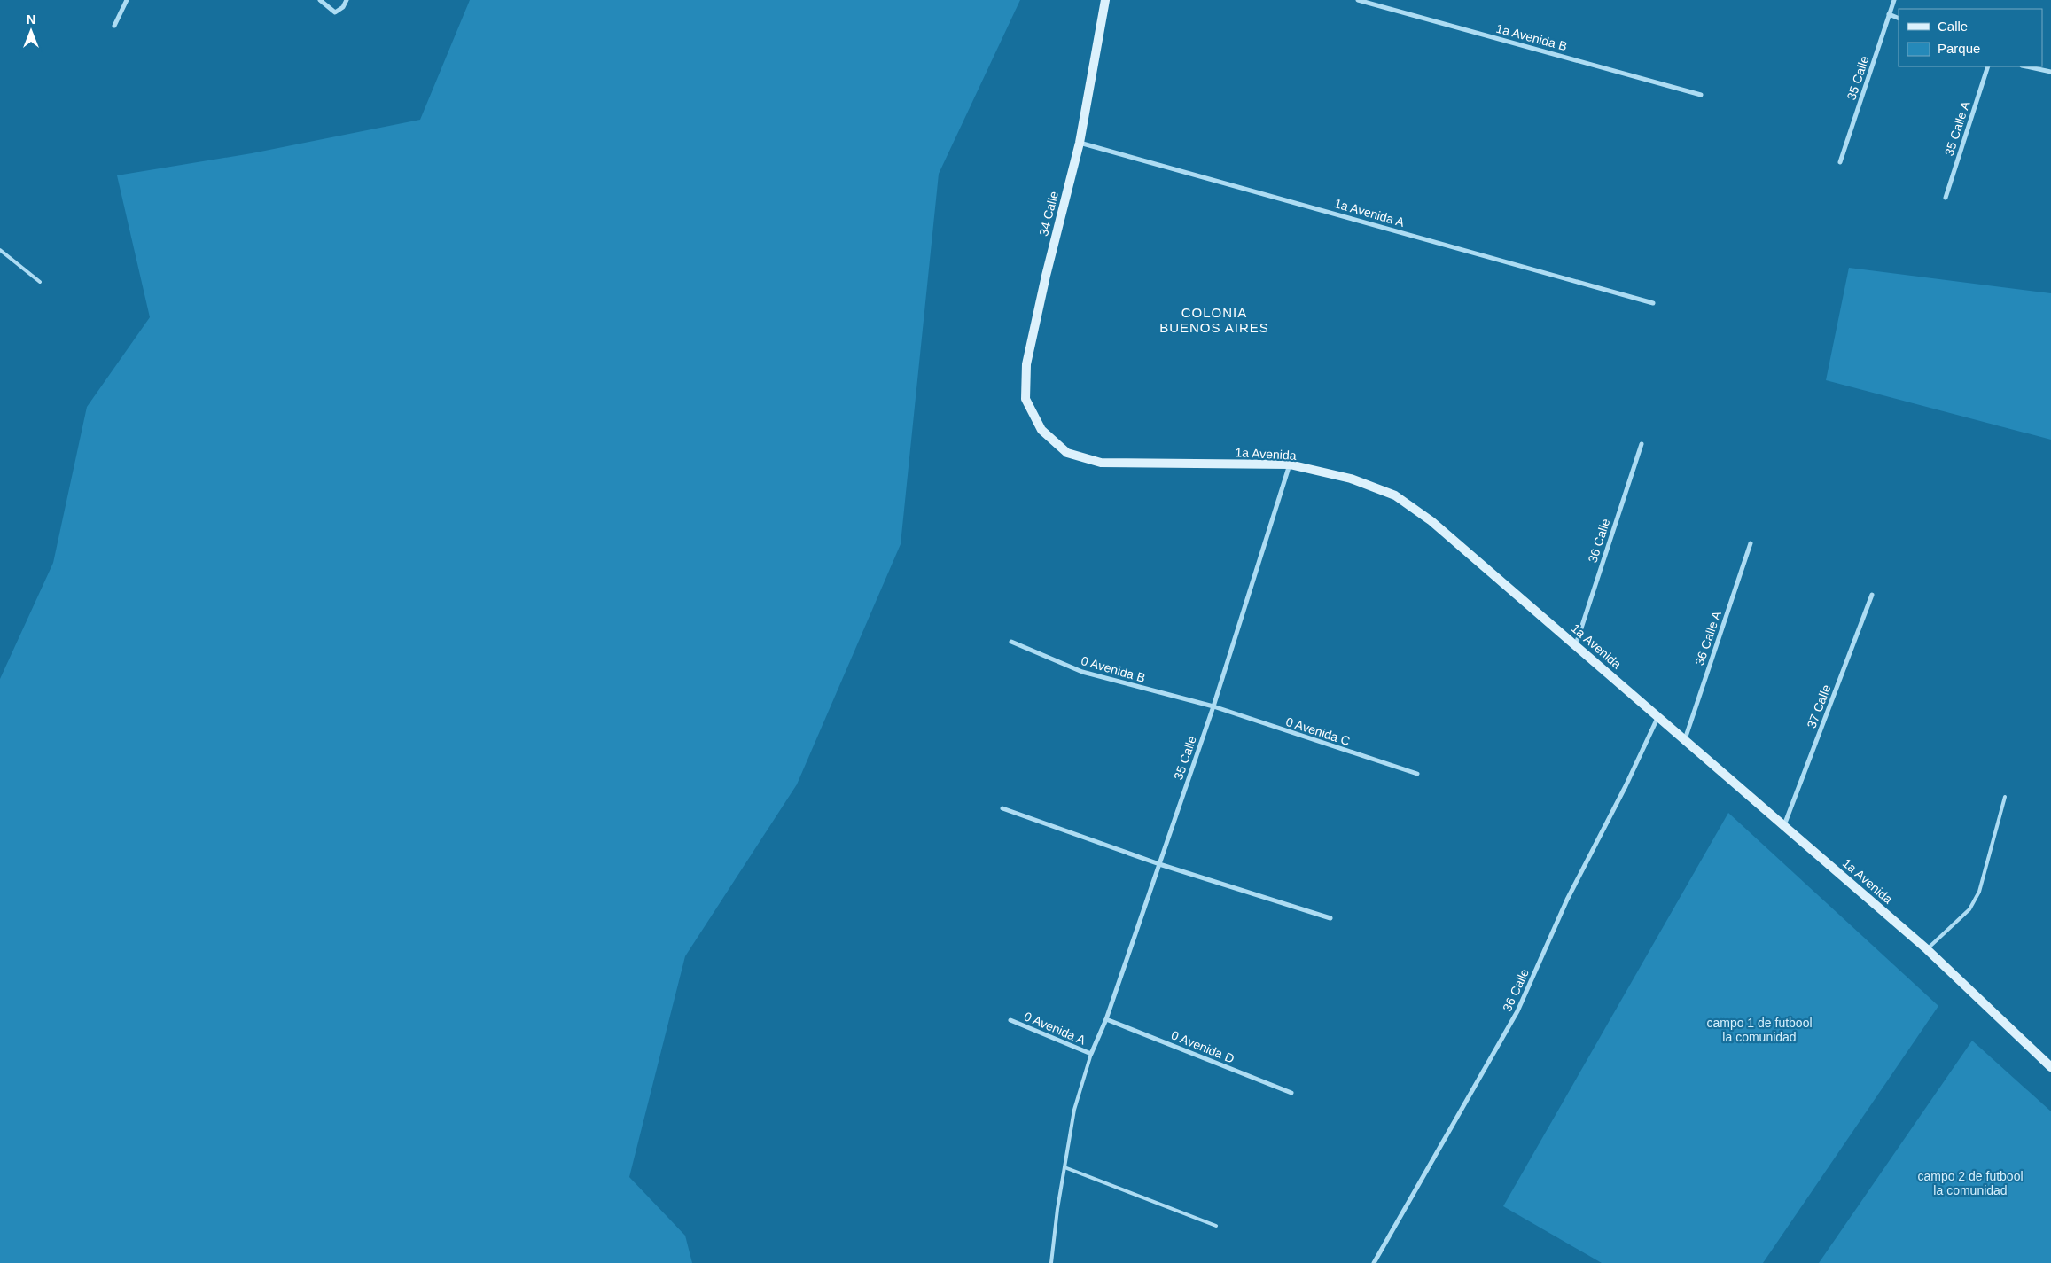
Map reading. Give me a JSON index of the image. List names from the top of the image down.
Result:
{
  "streets": {
    "street": [
      "1a Avenida B",
      "35 Calle",
      "35 Calle A",
      "1a Avenida A",
      "34 Calle",
      "1a Avenida",
      "36 Calle",
      "36 Calle A",
      "0 Avenida B",
      "37 Calle",
      "0 Avenida C",
      "0 Avenida A",
      "0 Avenida D"
    ]
  },
  "crossings": [
    ["35 Calle", "1a Avenida"],
    ["35 Calle", "0 Avenida B"],
    ["35 Calle", "0 Avenida C"],
    ["35 Calle", "0 Avenida A"],
    ["35 Calle", "0 Avenida D"],
    ["1a Avenida A", "34 Calle"],
    ["34 Calle", "1a Avenida"],
    ["1a Avenida", "36 Calle"],
    ["1a Avenida", "36 Calle A"],
    ["1a Avenida", "37 Calle"],
    ["0 Avenida B", "0 Avenida C"]
  ],
  "districts": ["COLONIA BUENOS AIRES"],
  "parks": ["campo 1 de futbool la comunidad", "campo 2 de futbool la comunidad"],
  "legend": ["Calle", "Parque"],
  "north": "top"
}
